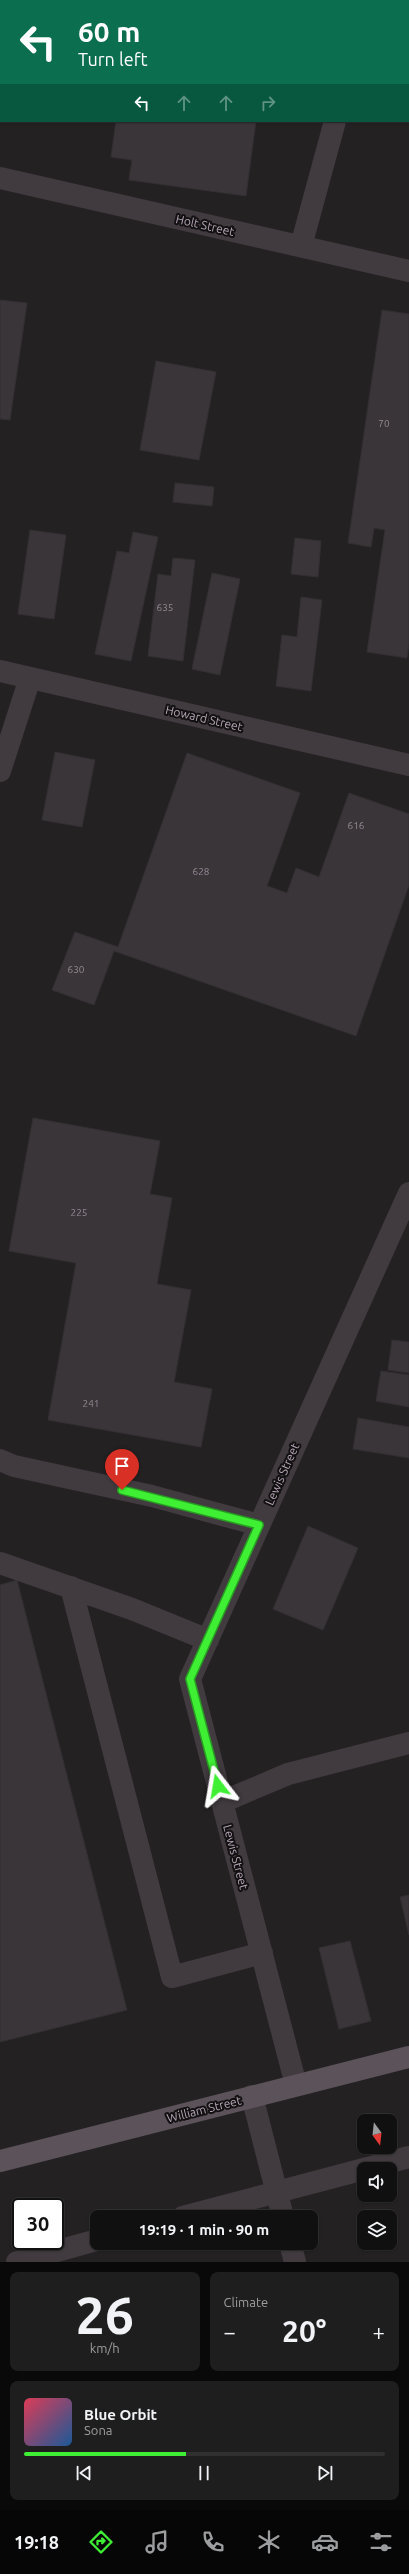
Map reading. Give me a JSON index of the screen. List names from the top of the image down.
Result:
{
  "streets": {
    "main road": ["William Street"],
    "street": ["Holt Street", "Howard Street", "Lewis Street"]
  },
  "crossings": [
    ["Lewis Street", "William Street"]
  ],
  "house_numbers": [
    "70",
    "635",
    "616",
    "628",
    "630",
    "225",
    "241"
  ],
  "north": "bottom",
  "page": {
    "turn": ["60 m", "Turn left"],
    "limit": "30",
    "trip": "19:19 · 1 min · 90 m",
    "tile": [
      ["26", "km/h"],
      "Climate"
    ],
    "heat": ["−", "20°", "+"],
    "song": ["Blue Orbit", "Sona"],
    "tabs": "19:18"
  }
}
